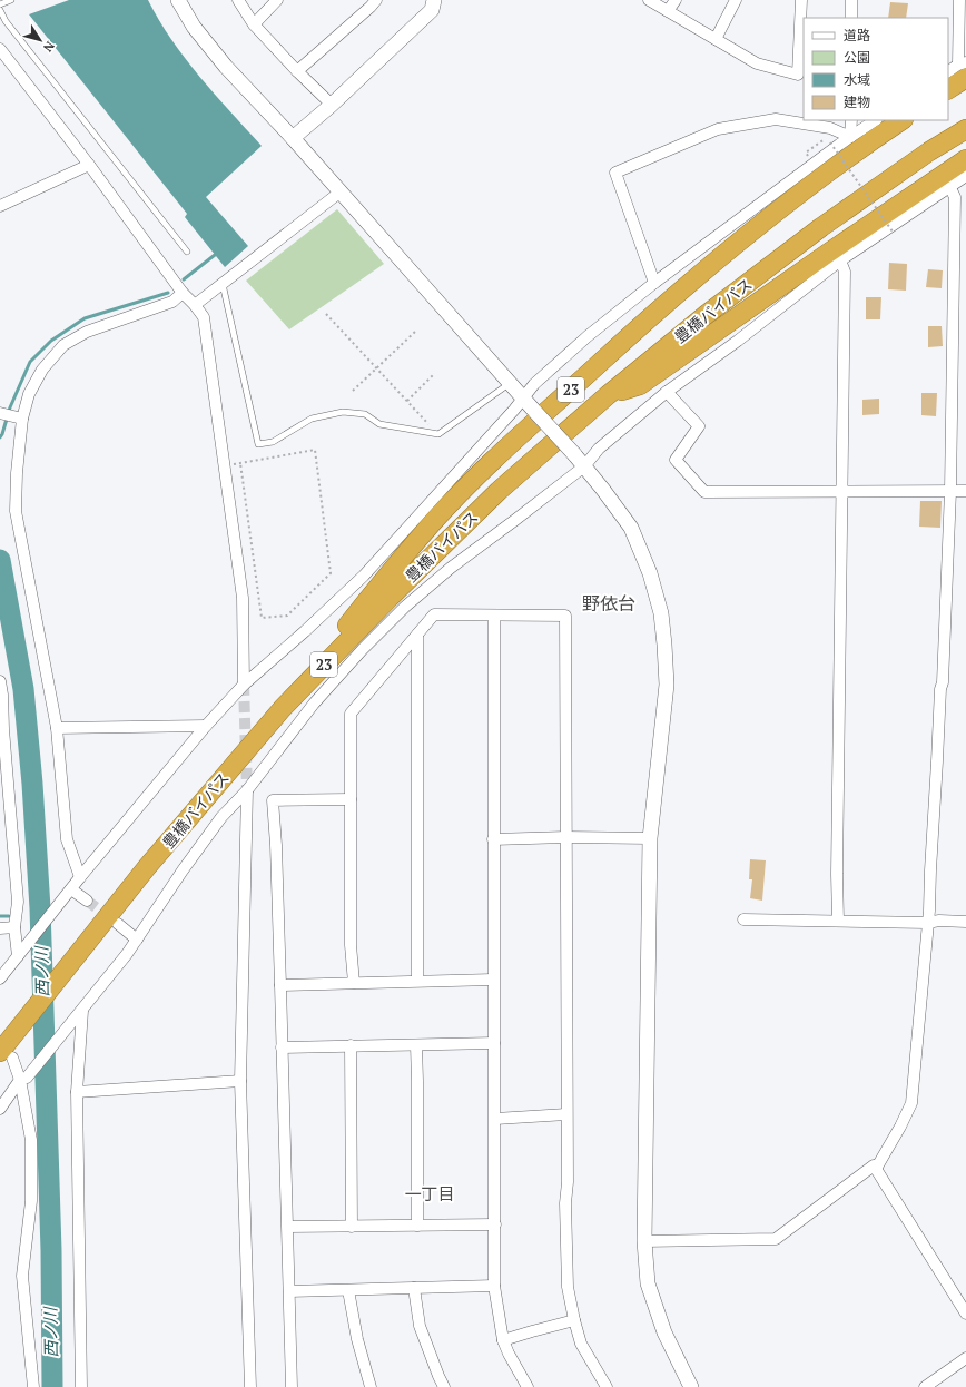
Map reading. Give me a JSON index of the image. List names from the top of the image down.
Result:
{
  "streets": {
    "highway": ["豊橋バイパス", "23"]
  },
  "crossings": [
    ["豊橋バイパス", "23"]
  ],
  "districts": ["野依台", "一丁目"],
  "water": ["西ノ川"],
  "legend": [
    "道路",
    "公園",
    "水域",
    "建物"
  ],
  "north": "bottom right"
}
